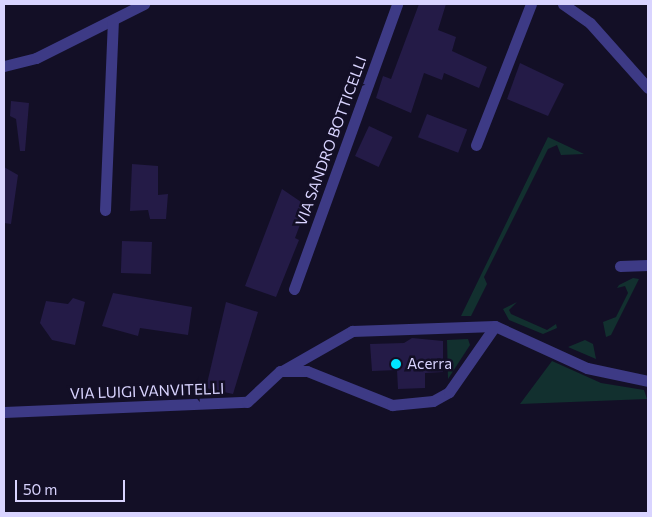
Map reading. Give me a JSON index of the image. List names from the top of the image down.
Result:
{
  "streets": {
    "street": ["VIA SANDRO BOTTICELLI", "VIA LUIGI VANVITELLI"]
  },
  "places": ["Acerra"],
  "scale_bar": "50 m"
}
